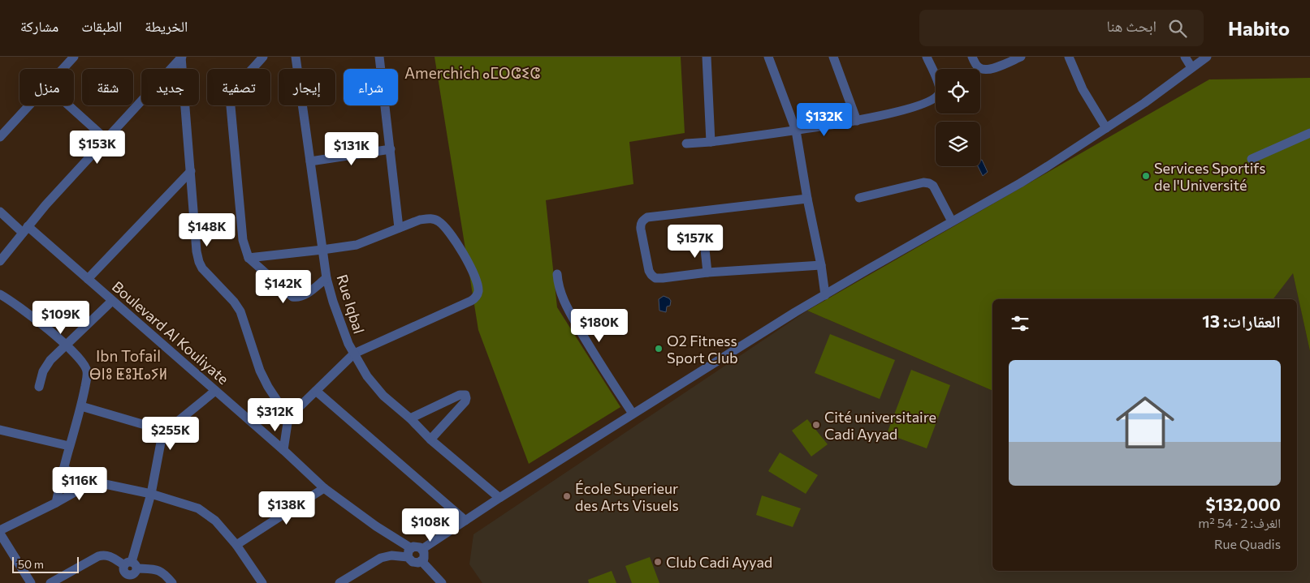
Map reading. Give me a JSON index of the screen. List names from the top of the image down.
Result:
{
  "streets": {
    "street": ["Rue Iqbal", "Boulevard Al Kouliyate"]
  },
  "districts": ["Amerchich ⴰⵎⵔⵛⵉⵛ", "Ibn Tofail ⴱⵏⵓ ⵟⵓⴼⴰⵢⵍ"],
  "places": [
    "Services Sportifs de l'Université",
    "O2 Fitness Sport Club",
    "Cité universitaire Cadi Ayyad",
    "École Superieur des Arts Visuels",
    "Club Cadi Ayyad"
  ],
  "scale_bar": "50 m",
  "page": {
    "header": "Habito",
    "search": "ابحث هنا",
    "nav": ["الخريطة", "الطبقات", "مشاركة"],
    "chip": [
      "شراء",
      "إيجار",
      "تصفية",
      "جديد",
      "شقة",
      "منزل"
    ],
    "price": [
      "$132K",
      "$153K",
      "$131K",
      "$148K",
      "$157K",
      "$142K",
      "$109K",
      "$180K",
      "$312K",
      "$255K",
      "$116K",
      "$138K",
      "$108K"
    ],
    "heading": "العقارات: 13",
    "list": [
      {
        "name": "$132,000",
        "note": "الغرف: 2 · 54 m² · Rue Quadis"
      }
    ],
    "scale": "50 m"
  }
}
